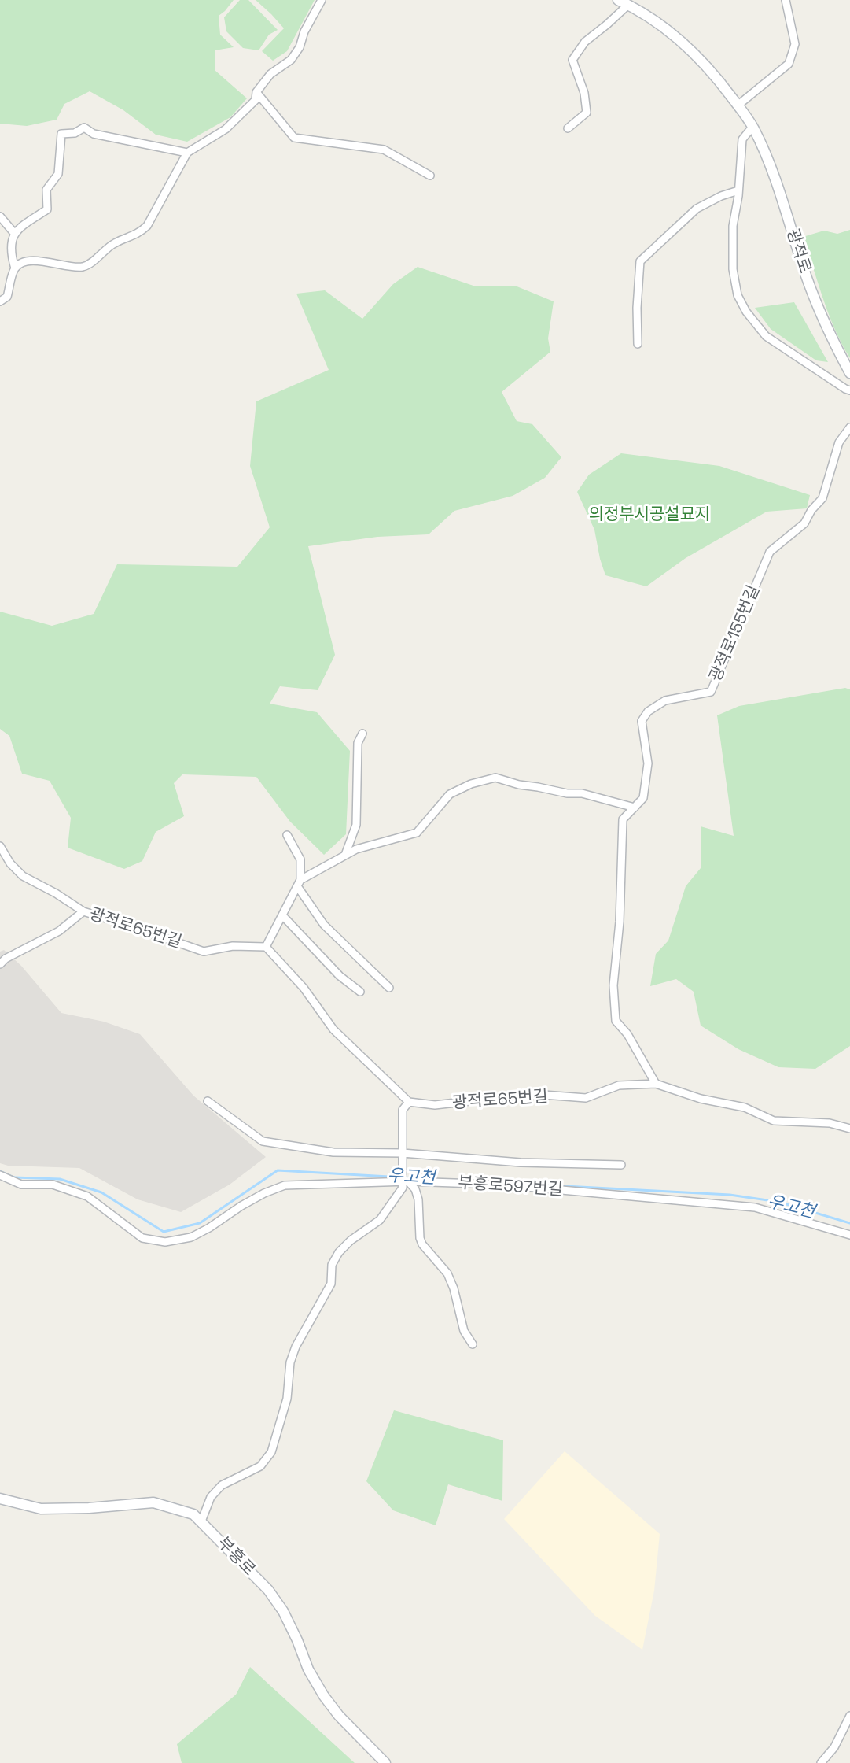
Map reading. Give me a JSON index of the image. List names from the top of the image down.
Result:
{
  "streets": {
    "main road": ["광적로", "부흥로"],
    "street": ["광적로155번길", "광적로65번길", "부흥로597번길"]
  },
  "crossings": [
    ["광적로155번길", "광적로65번길"]
  ],
  "water": ["우고천"],
  "parks": ["의정부시공설묘지"]
}
